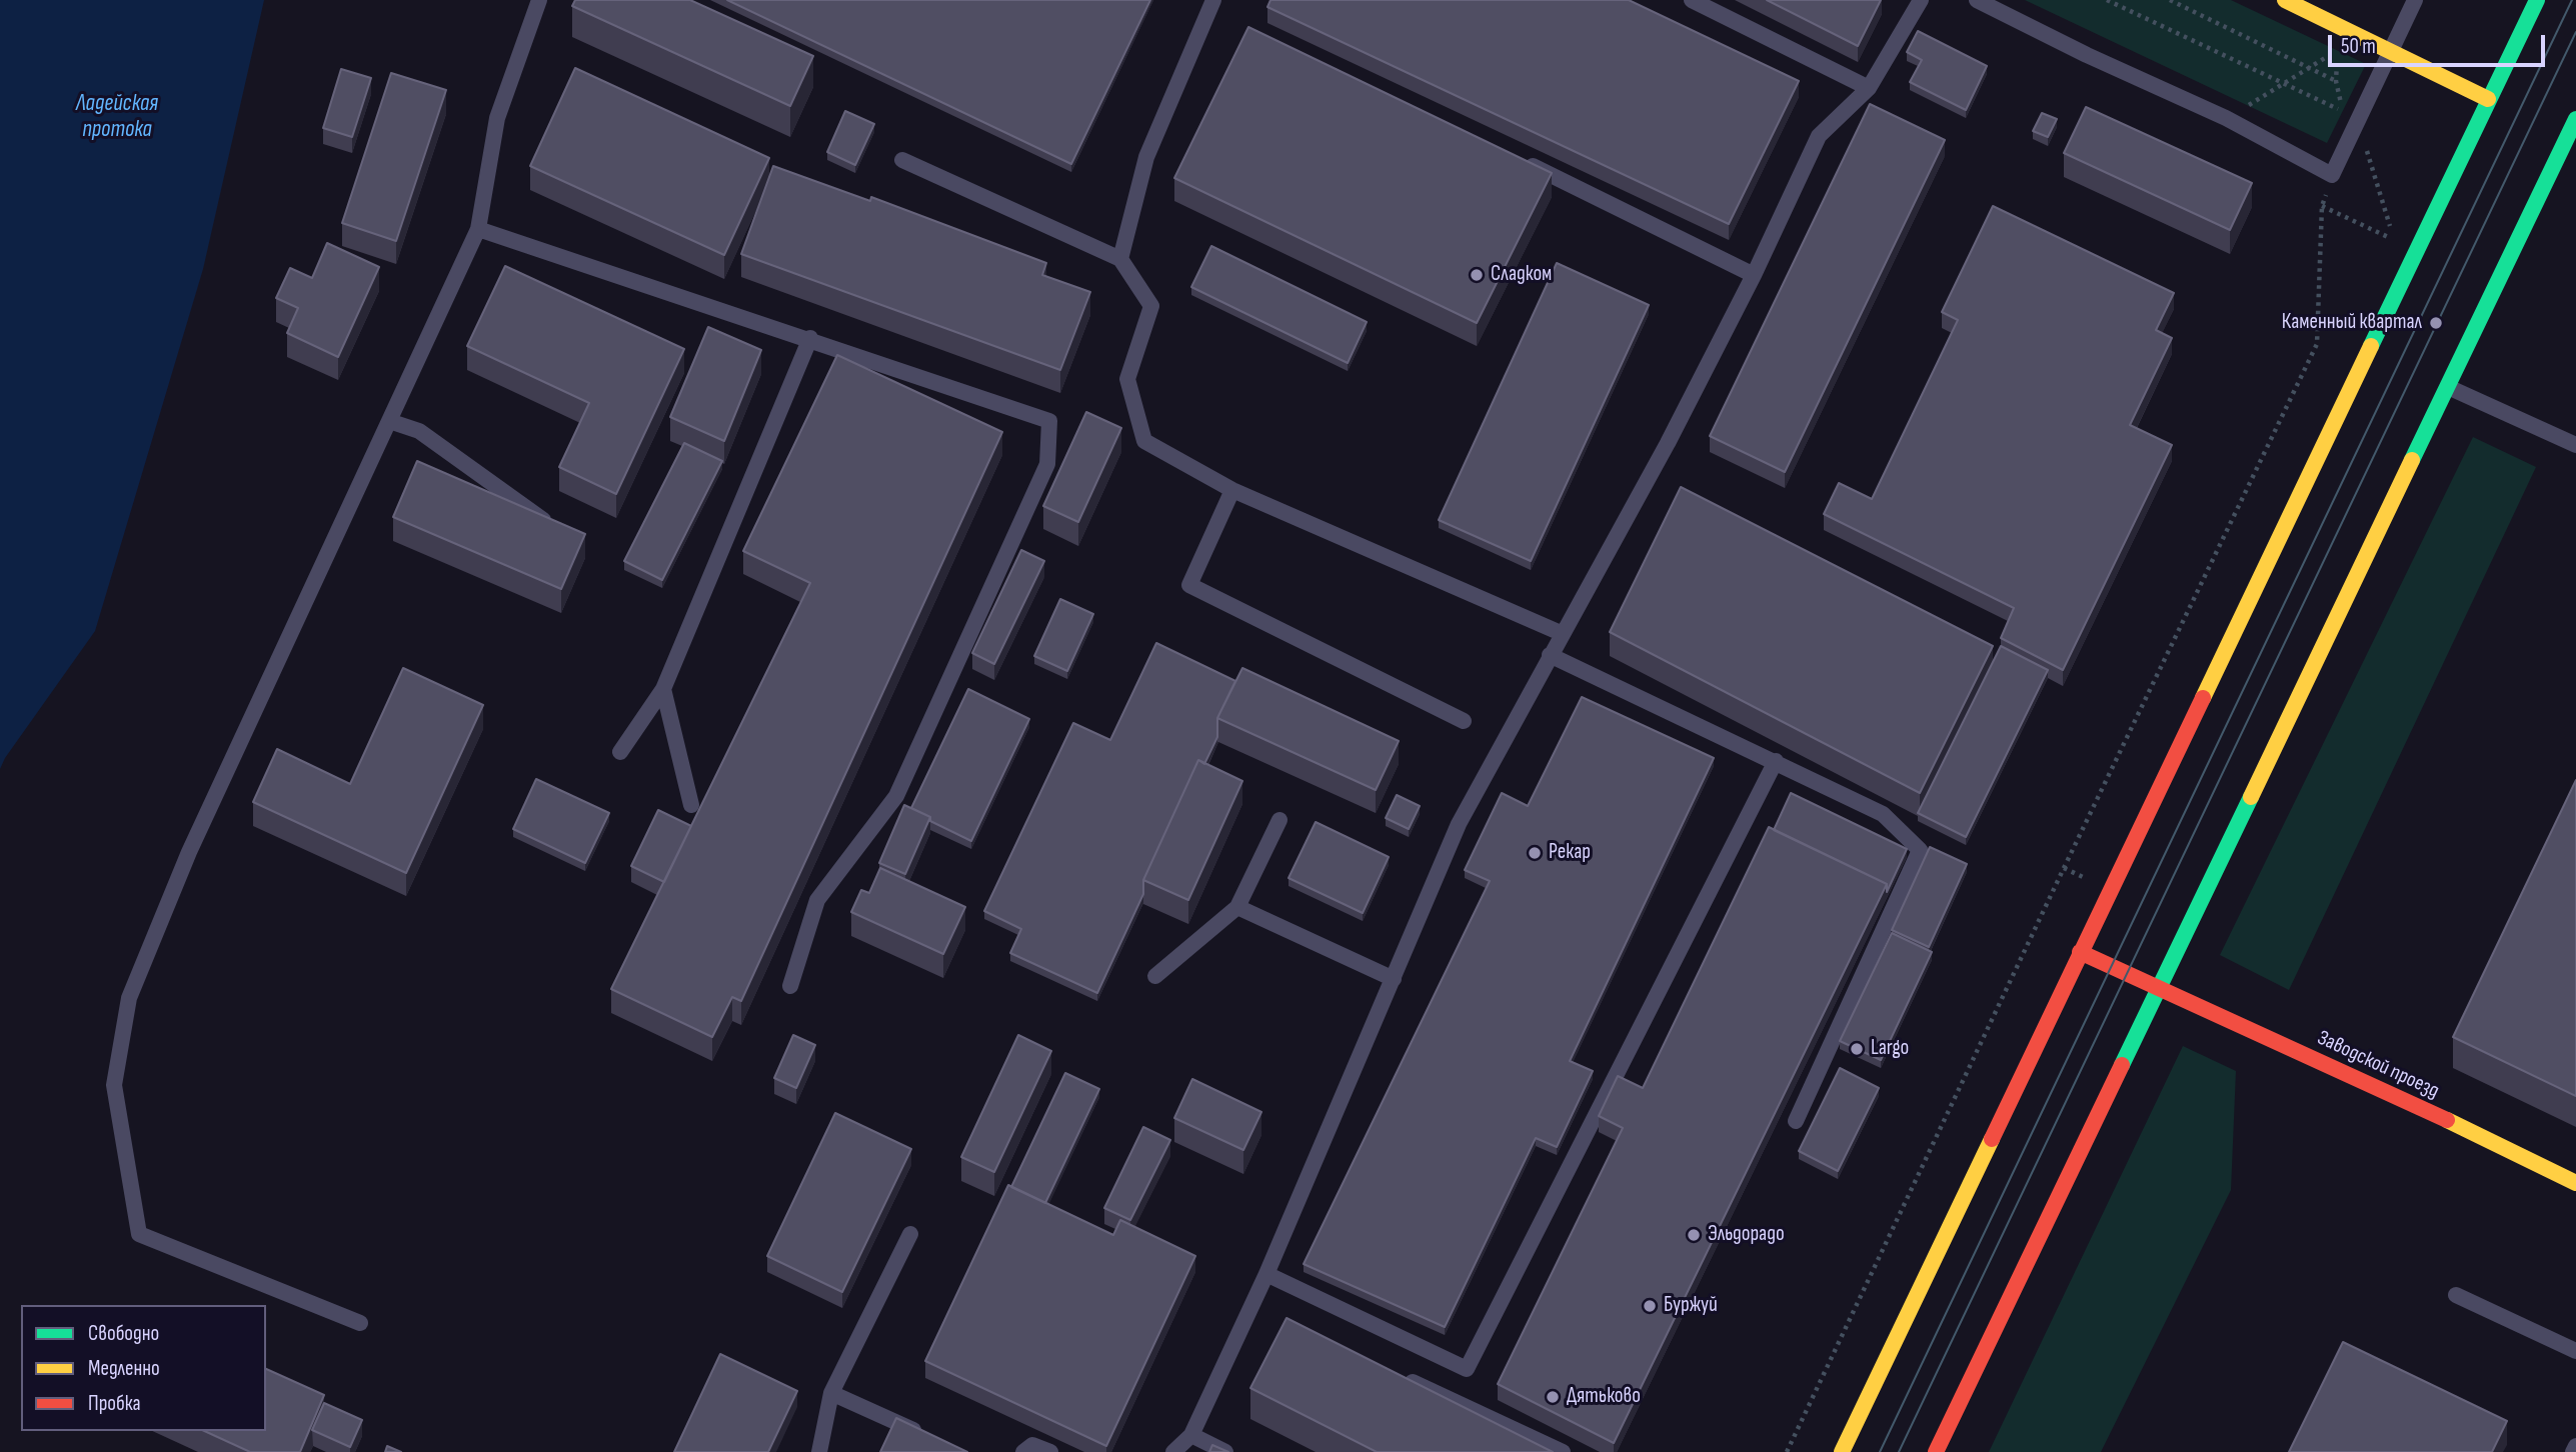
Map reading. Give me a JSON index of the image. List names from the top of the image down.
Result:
{
  "streets": {
    "main road": ["Заводской проезд"]
  },
  "water": ["Ладейская протока"],
  "places": [
    "Сладком",
    "Каменный квартал",
    "Рекар",
    "Largo",
    "Эльдорадо",
    "Буржуй",
    "Дятьково"
  ],
  "legend": ["Свободно", "Медленно", "Пробка"],
  "scale_bar": "50 m"
}
